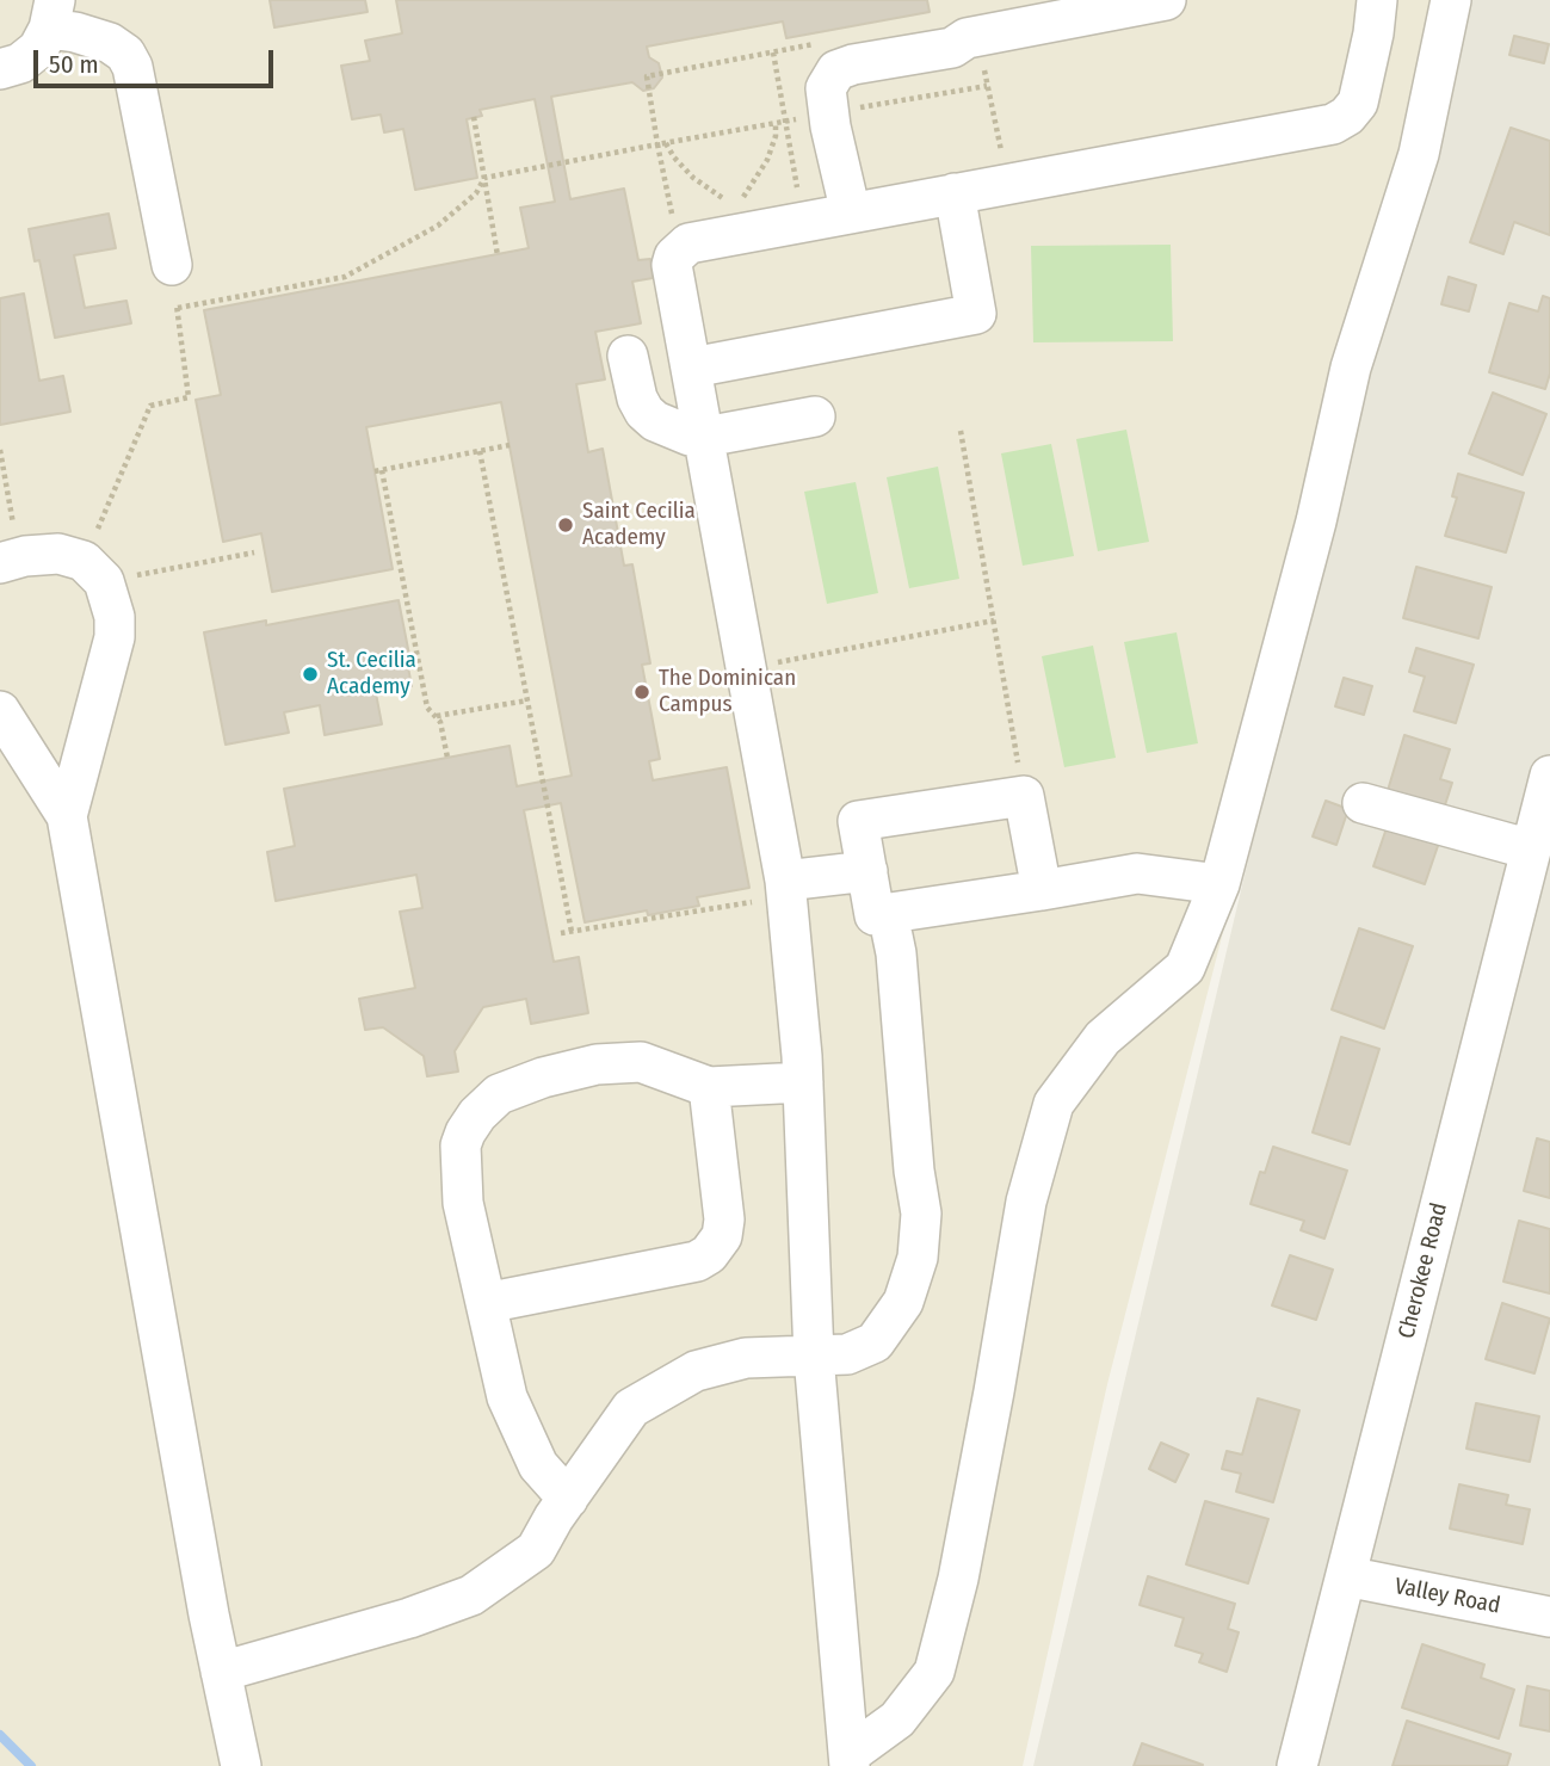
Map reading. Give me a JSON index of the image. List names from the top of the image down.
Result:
{
  "streets": {
    "street": ["Cherokee Road", "Valley Road"]
  },
  "crossings": [
    ["Cherokee Road", "Valley Road"]
  ],
  "places": ["Saint Cecilia Academy", "St. Cecilia Academy", "The Dominican Campus"],
  "scale_bar": "50 m"
}
